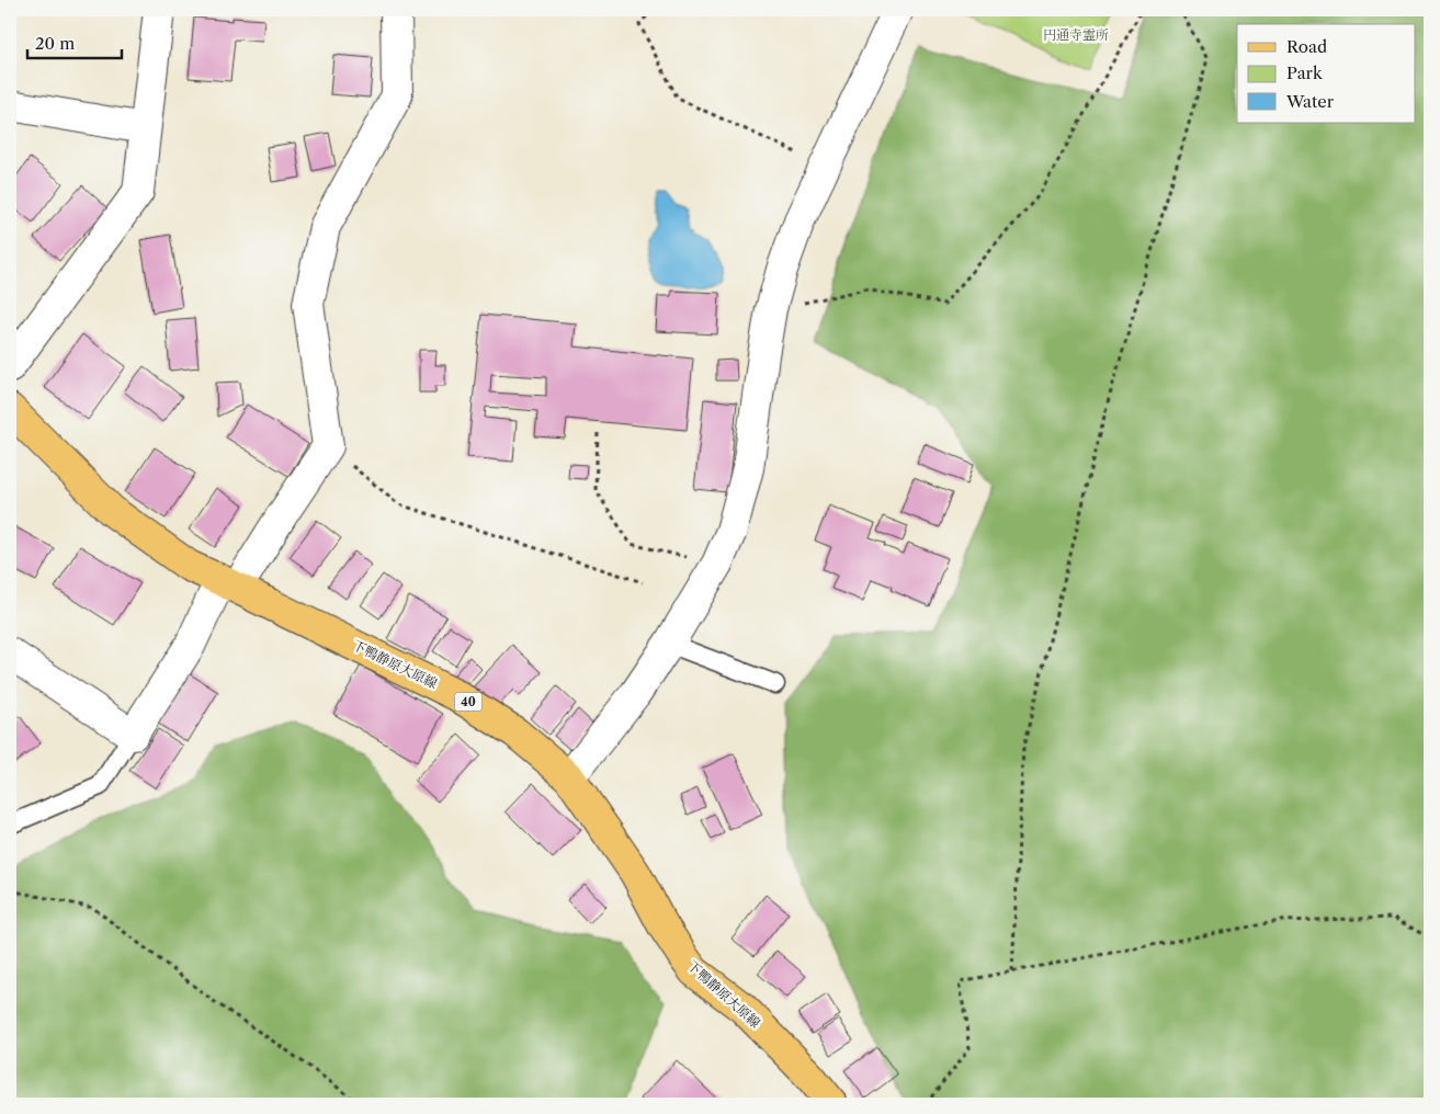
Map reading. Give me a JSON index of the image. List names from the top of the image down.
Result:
{
  "streets": {
    "main road": ["下鴨静原大原線", "40"]
  },
  "parks": ["円通寺霊所"],
  "legend": ["Road", "Park", "Water"],
  "scale_bar": "20 m"
}
